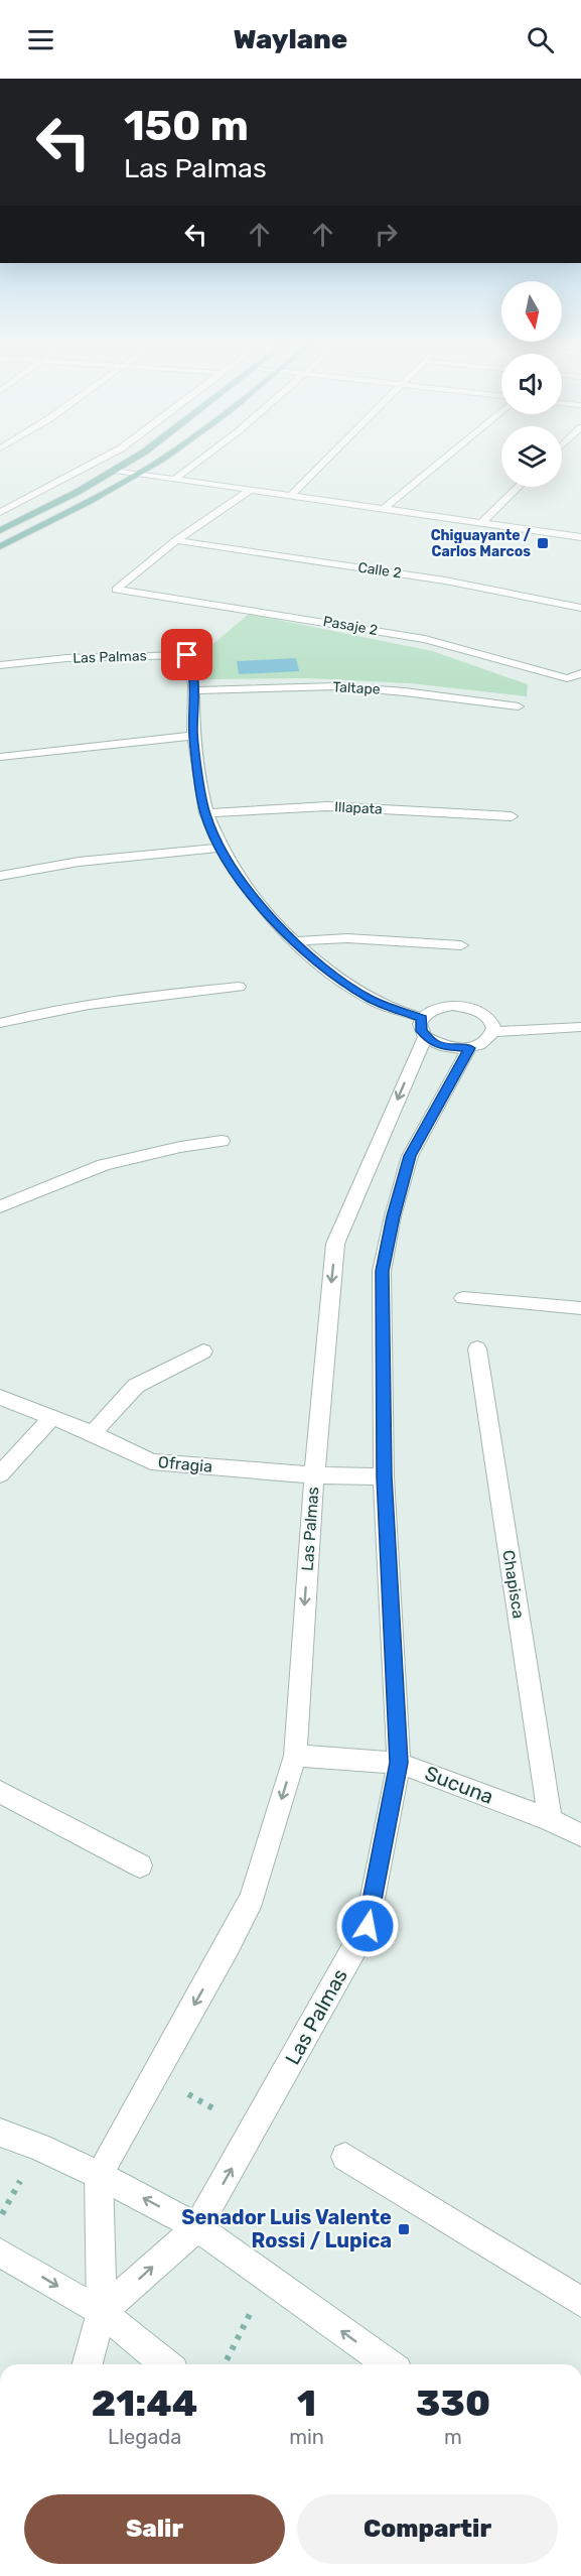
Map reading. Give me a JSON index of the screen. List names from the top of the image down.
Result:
{
  "streets": {
    "street": [
      "Calle 2",
      "Pasaje 2",
      "Las Palmas",
      "Taltape",
      "Illapata",
      "Ofragia",
      "Chapisca",
      "Sucuna"
    ]
  },
  "crossings": [
    ["Calle 2", "Pasaje 2"],
    ["Las Palmas", "Taltape"],
    ["Las Palmas", "Illapata"],
    ["Las Palmas", "Ofragia"],
    ["Las Palmas", "Sucuna"],
    ["Chapisca", "Sucuna"]
  ],
  "places": {
    "transit": ["Chiguayante / Carlos Marcos", "Senador Luis Valente Rossi / Lupica"]
  },
  "north": "bottom",
  "page": {
    "header": "Waylane",
    "turn": ["150 m", "Las Palmas"],
    "eta": [
      "21:44",
      "Llegada",
      "1",
      "min",
      "330",
      "m"
    ],
    "buttons": ["Salir", "Compartir"]
  }
}
